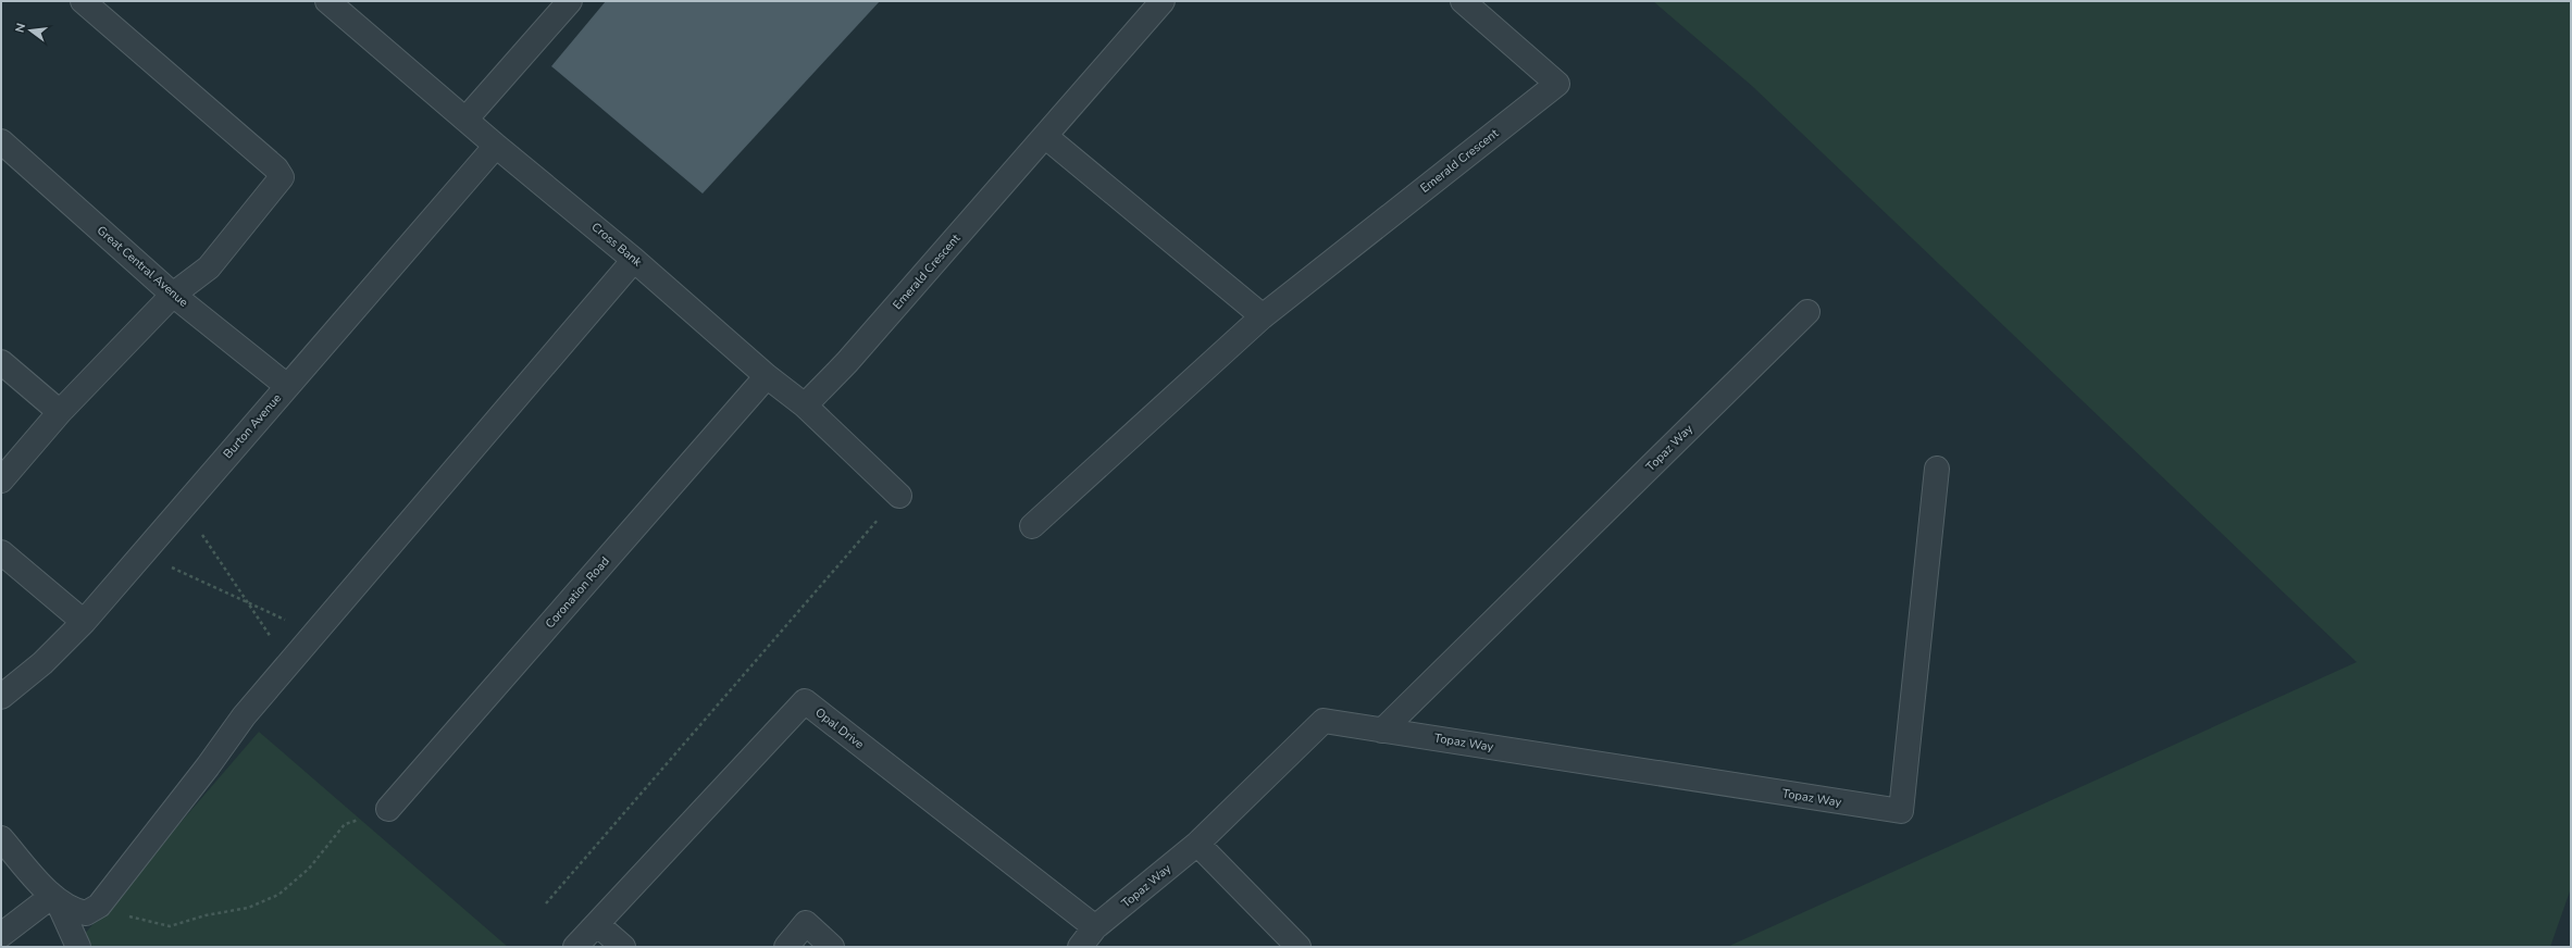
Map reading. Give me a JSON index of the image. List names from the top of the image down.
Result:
{
  "streets": {
    "street": [
      "Emerald Crescent",
      "Cross Bank",
      "Great Central Avenue",
      "Burton Avenue",
      "Topaz Way",
      "Coronation Road",
      "Opal Drive"
    ]
  },
  "crossings": [
    ["Emerald Crescent", "Cross Bank"],
    ["Cross Bank", "Burton Avenue"],
    ["Cross Bank", "Coronation Road"],
    ["Great Central Avenue", "Burton Avenue"],
    ["Topaz Way", "Opal Drive"]
  ],
  "north": "left"
}
